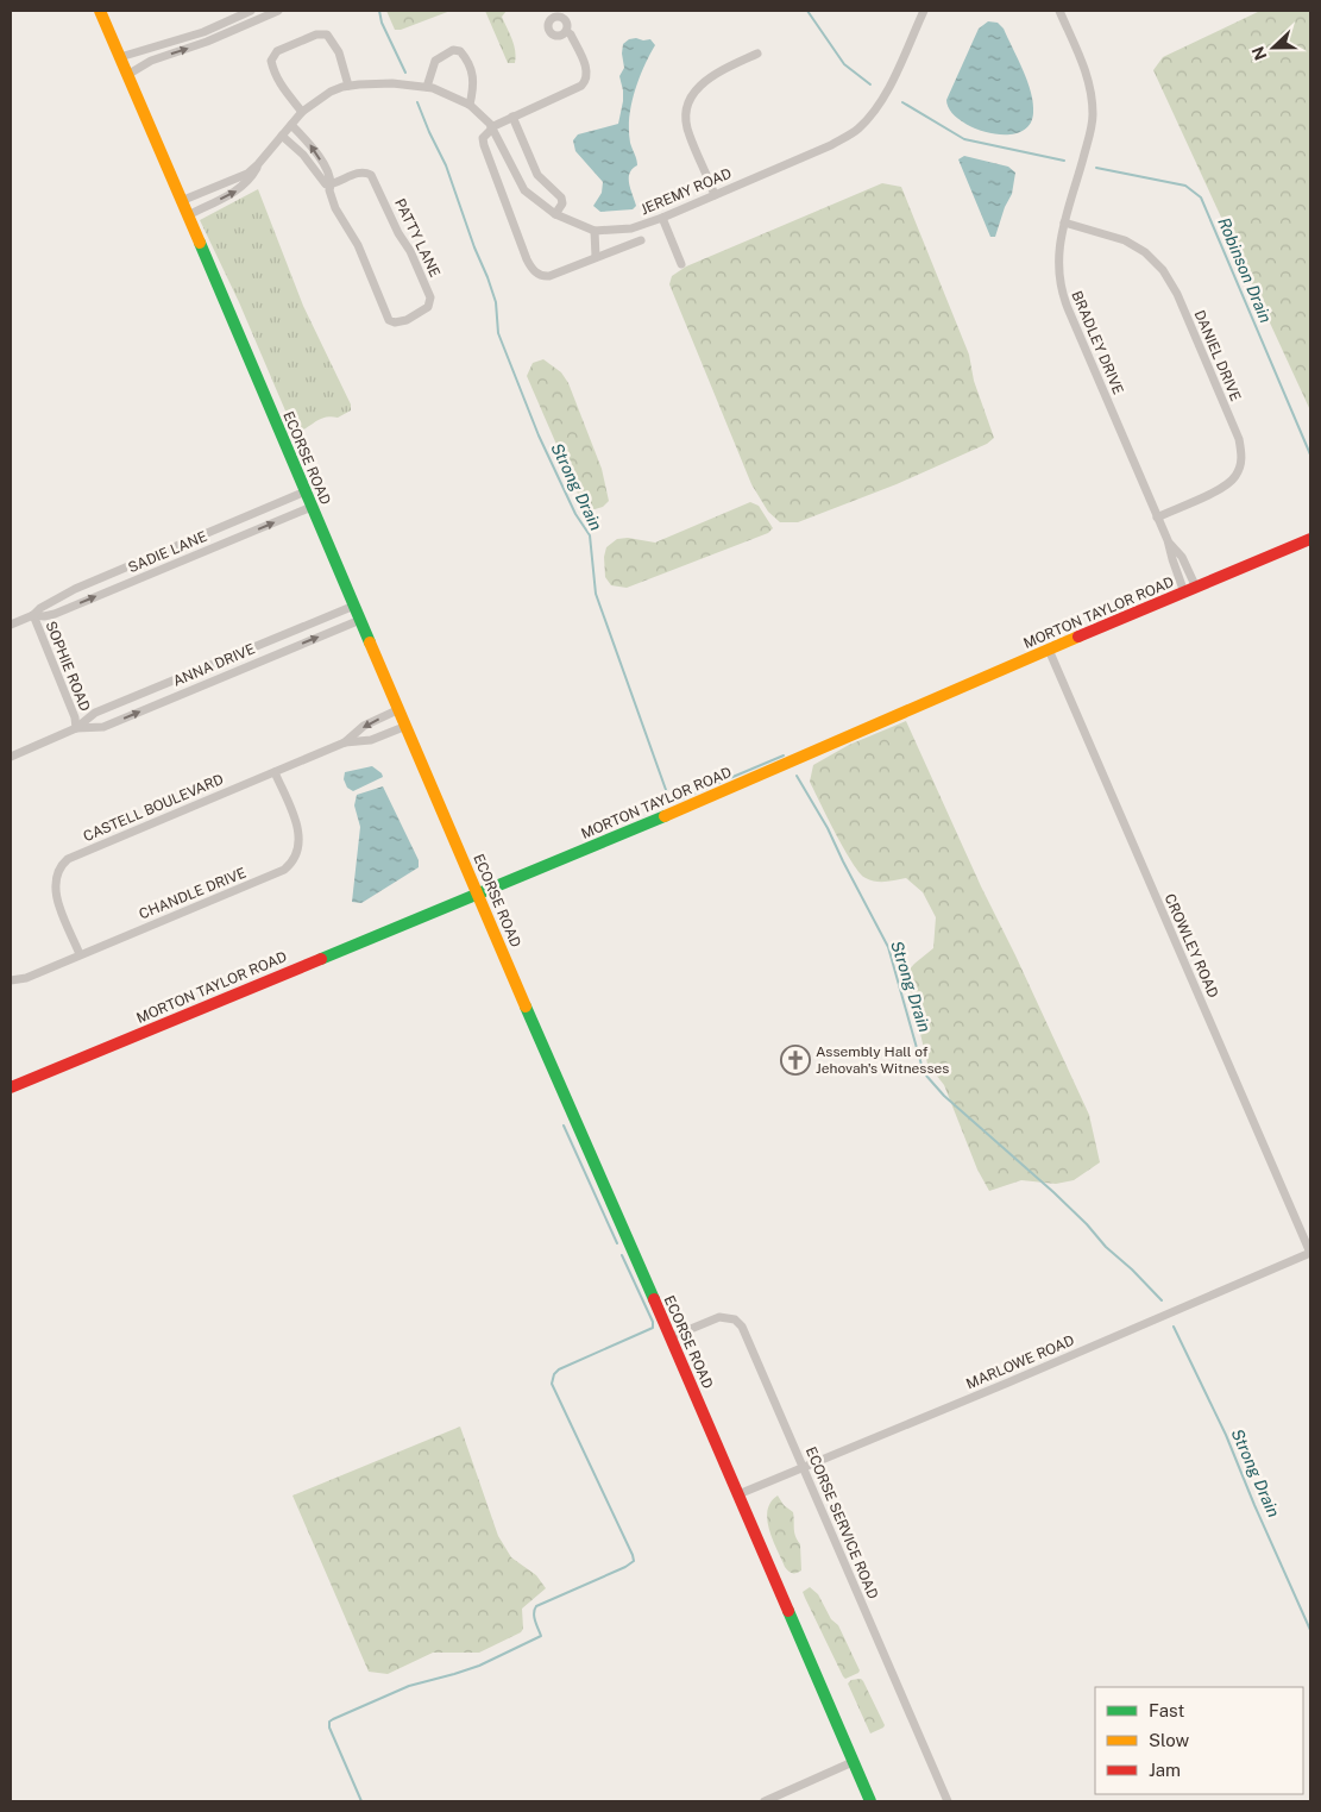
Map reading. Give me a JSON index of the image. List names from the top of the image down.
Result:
{
  "streets": {
    "main road": ["ECORSE ROAD", "MORTON TAYLOR ROAD"],
    "street": [
      "JEREMY ROAD",
      "PATTY LANE",
      "BRADLEY DRIVE",
      "DANIEL DRIVE",
      "SADIE LANE",
      "ANNA DRIVE",
      "SOPHIE ROAD",
      "CASTELL BOULEVARD",
      "CHANDLE DRIVE",
      "CROWLEY ROAD",
      "MARLOWE ROAD",
      "ECORSE SERVICE ROAD"
    ]
  },
  "crossings": [
    ["JEREMY ROAD", "PATTY LANE"],
    ["JEREMY ROAD", "ECORSE ROAD"],
    ["BRADLEY DRIVE", "DANIEL DRIVE"],
    ["BRADLEY DRIVE", "MORTON TAYLOR ROAD"],
    ["ECORSE ROAD", "SADIE LANE"],
    ["ECORSE ROAD", "MORTON TAYLOR ROAD"],
    ["ECORSE ROAD", "ANNA DRIVE"],
    ["ECORSE ROAD", "CASTELL BOULEVARD"],
    ["ECORSE ROAD", "MARLOWE ROAD"],
    ["ECORSE ROAD", "ECORSE SERVICE ROAD"],
    ["SADIE LANE", "SOPHIE ROAD"],
    ["MORTON TAYLOR ROAD", "CROWLEY ROAD"],
    ["ANNA DRIVE", "SOPHIE ROAD"],
    ["CASTELL BOULEVARD", "CHANDLE DRIVE"],
    ["CROWLEY ROAD", "MARLOWE ROAD"],
    ["MARLOWE ROAD", "ECORSE SERVICE ROAD"]
  ],
  "water": ["Robinson Drain", "Strong Drain"],
  "places": {
    "church": ["Assembly Hall of Jehovah's Witnesses"]
  },
  "legend": ["Fast", "Slow", "Jam"],
  "north": "left"
}
